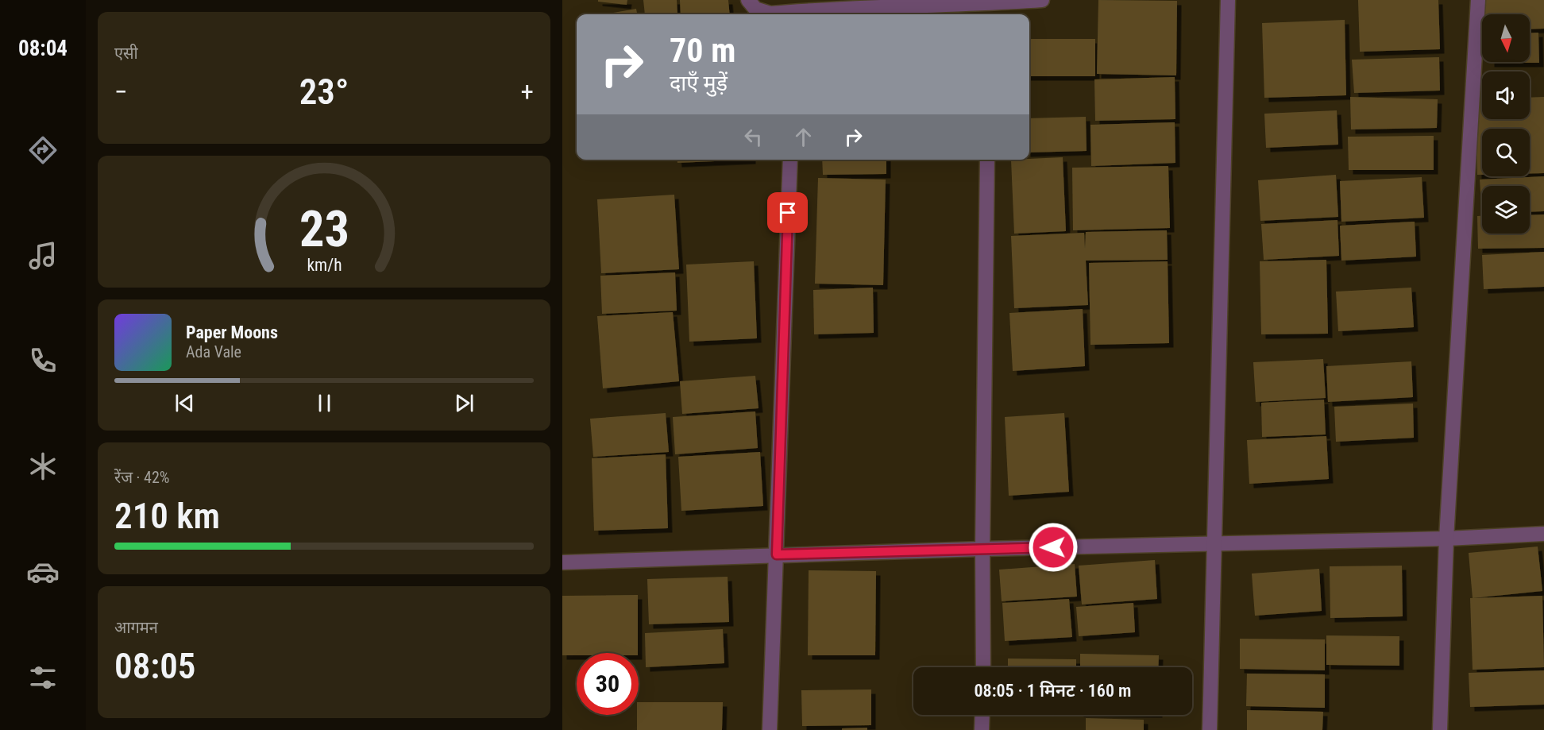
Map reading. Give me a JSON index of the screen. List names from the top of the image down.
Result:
{
  "north": "bottom",
  "page": {
    "tabs": "08:04",
    "tile": [
      "एसी",
      ["रेंज · 42%", "210 km"],
      ["आगमन", "08:05"]
    ],
    "turn": ["70 m", "दाएँ मुड़ें"],
    "heat": ["−", "23°", "+"],
    "song": ["Paper Moons", "Ada Vale"],
    "limit": "30",
    "trip": "08:05 · 1 मिनट · 160 m",
    "gauge": ["23", "km/h"]
  }
}
